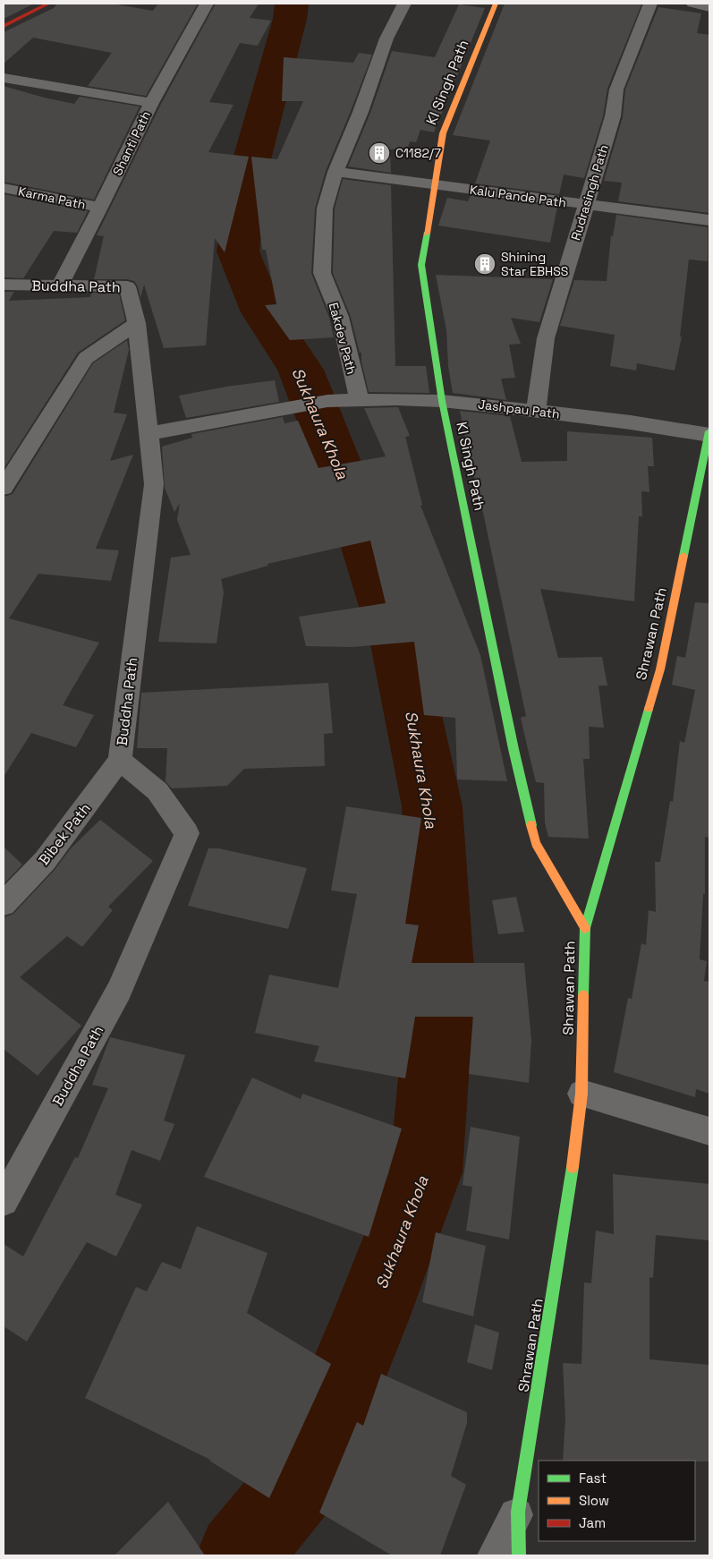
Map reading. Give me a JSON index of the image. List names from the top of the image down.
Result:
{
  "streets": {
    "street": [
      "KI Singh Path",
      "Shanti Path",
      "Rudrasingh Path",
      "Kalu Pande Path",
      "Karma Path",
      "Buddha Path",
      "Eakdev Path",
      "Jashpau Path",
      "Shrawan Path",
      "Bibek Path"
    ]
  },
  "crossings": [
    ["KI Singh Path", "Kalu Pande Path"],
    ["KI Singh Path", "Jashpau Path"],
    ["KI Singh Path", "Shrawan Path"],
    ["Shanti Path", "Karma Path"],
    ["Shanti Path", "Buddha Path"],
    ["Rudrasingh Path", "Kalu Pande Path"],
    ["Rudrasingh Path", "Jashpau Path"],
    ["Buddha Path", "Jashpau Path"],
    ["Buddha Path", "Bibek Path"],
    ["Eakdev Path", "Jashpau Path"],
    ["Jashpau Path", "Shrawan Path"]
  ],
  "water": ["Sukhaura Khola"],
  "places": {
    "building": ["C1182/7", "Shining Star EBHSS"]
  },
  "legend": ["Fast", "Slow", "Jam"]
}
